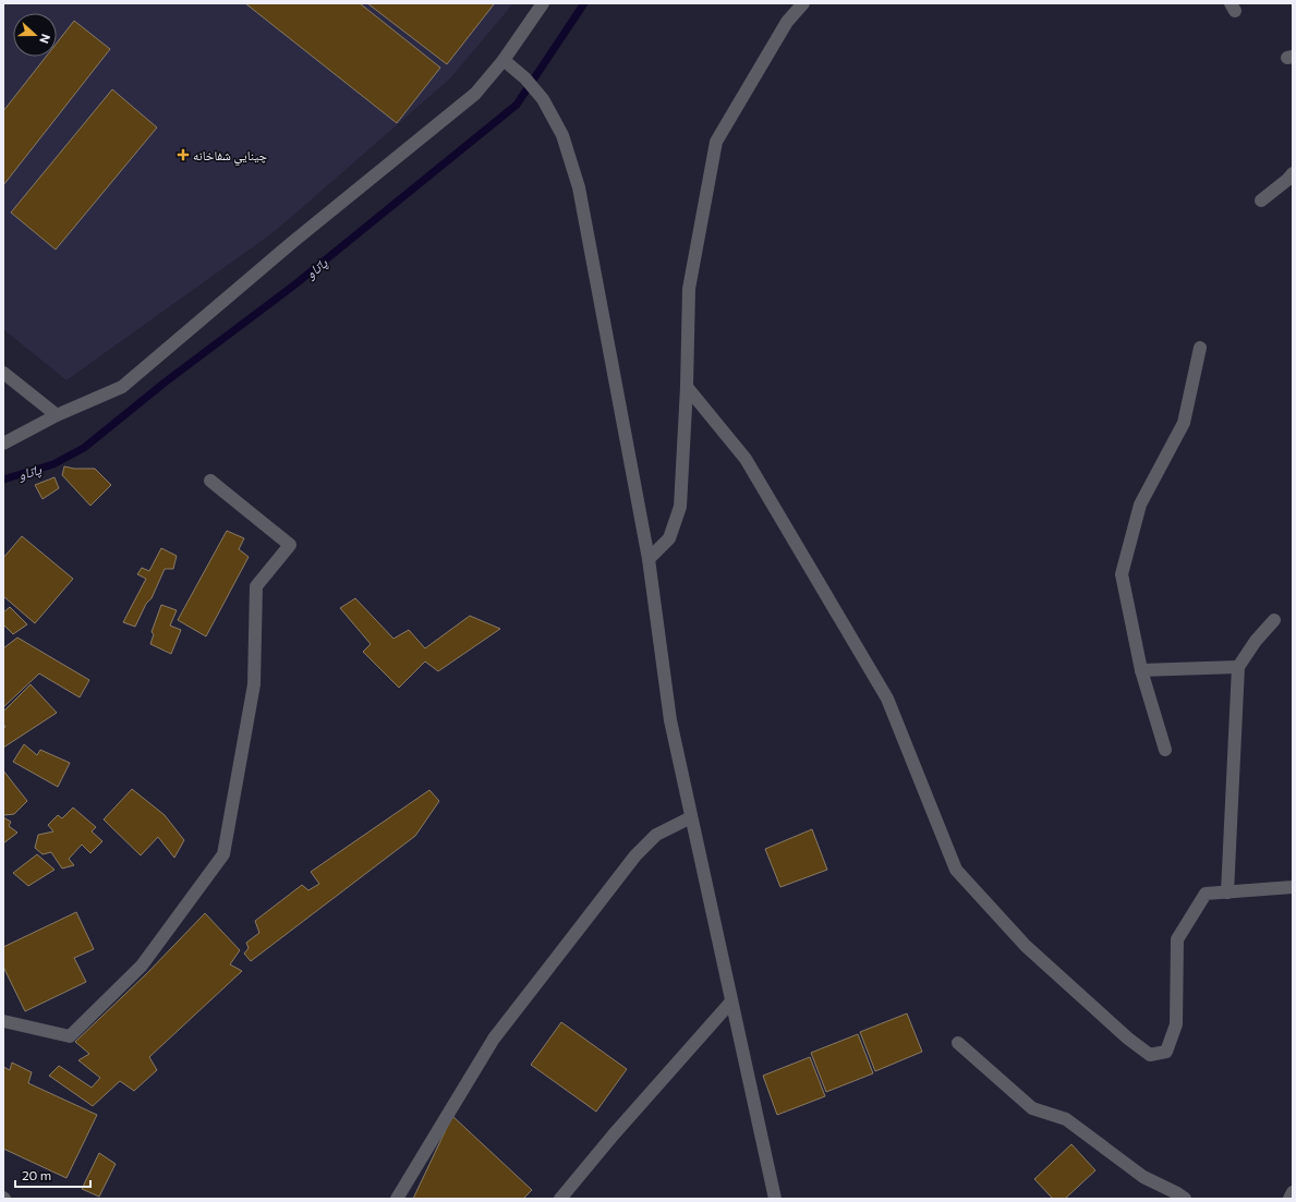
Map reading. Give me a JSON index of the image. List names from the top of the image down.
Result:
{
  "water": ["پاتاو"],
  "places": {
    "health": ["چينايي شفاخانه"]
  },
  "scale_bar": "20 m",
  "north": "right"
}
